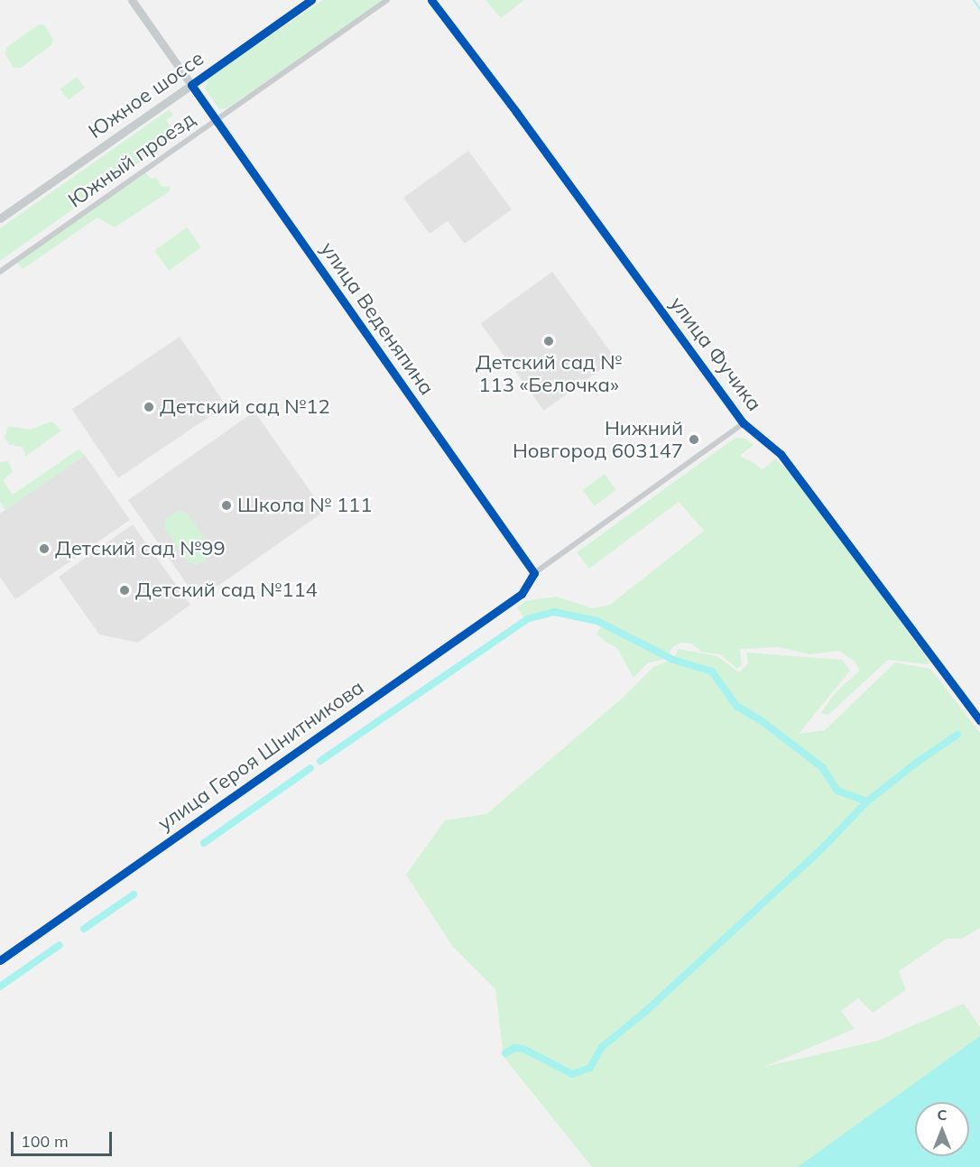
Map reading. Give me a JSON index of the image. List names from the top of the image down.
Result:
{
  "streets": {
    "main road": ["Южное шоссе", "улица Веденяпина"],
    "street": ["Южный проезд", "улица Фучика", "улица Героя Шнитникова"]
  },
  "crossings": [
    ["Южное шоссе", "улица Веденяпина"],
    ["Южный проезд", "улица Веденяпина"],
    ["улица Веденяпина", "улица Героя Шнитникова"]
  ],
  "places": [
    "Детский сад № 113 «Белочка»",
    "Детский сад №12",
    "Нижний Новгород 603147",
    "Школа № 111",
    "Детский сад №99",
    "Детский сад №114"
  ],
  "scale_bar": "100 m",
  "north": "top"
}
